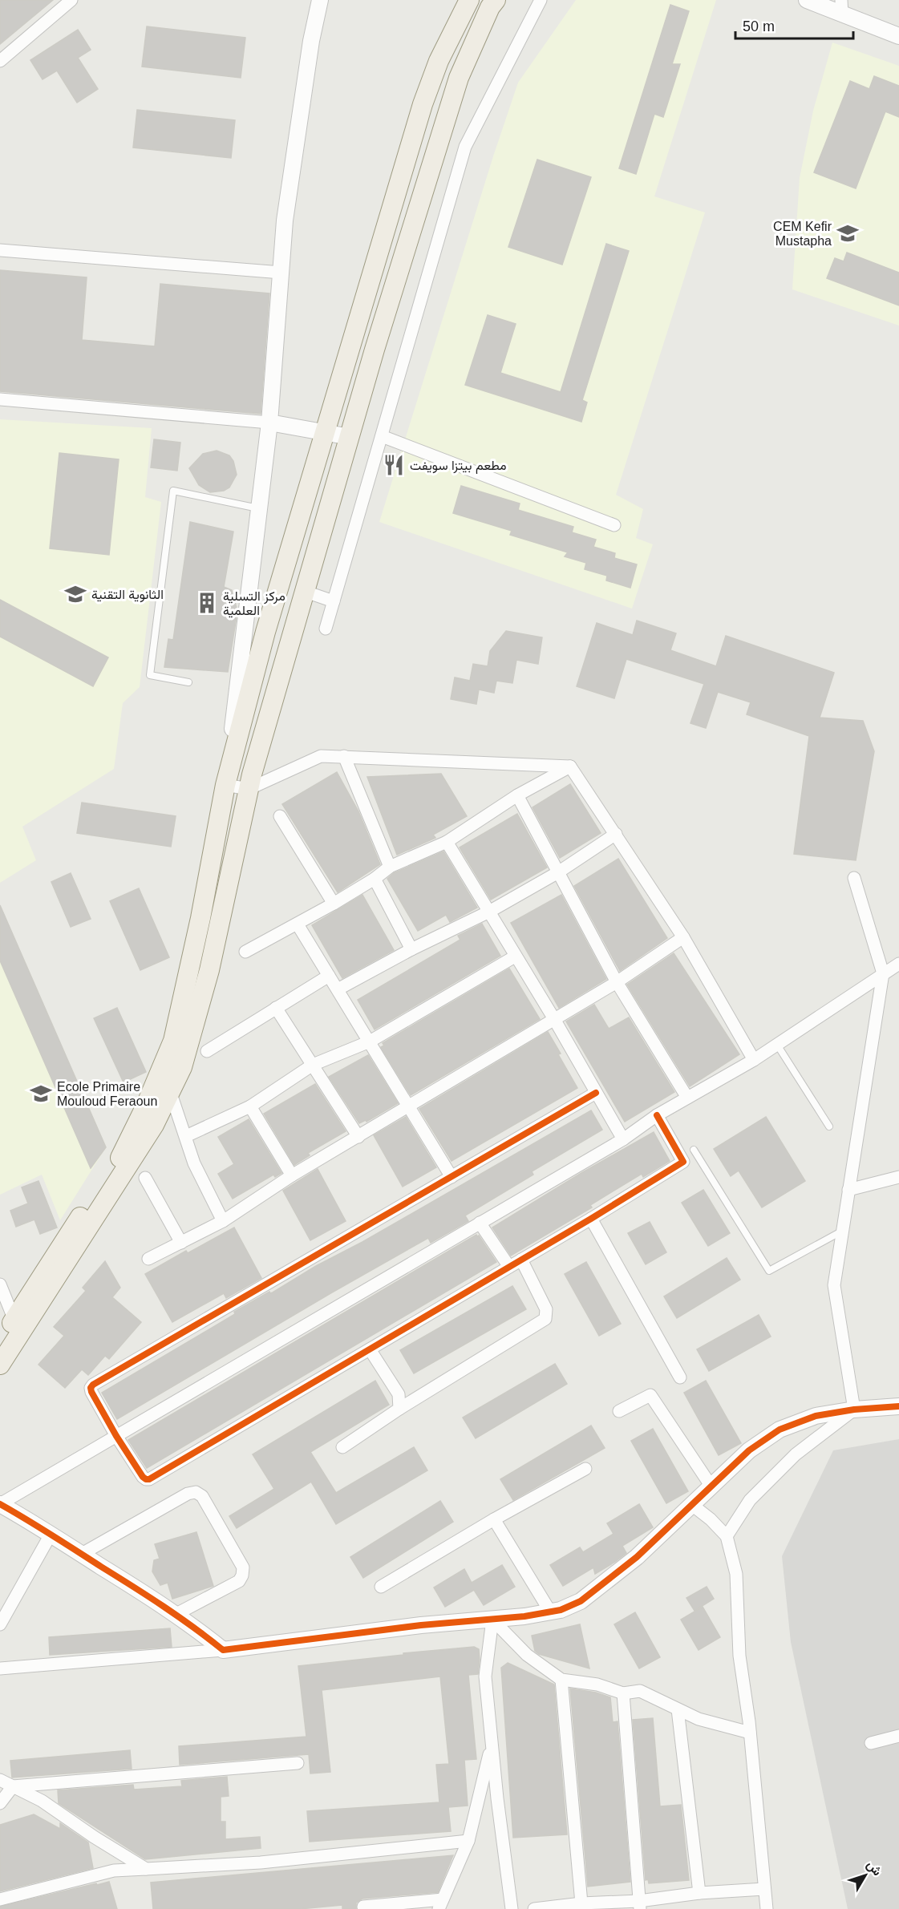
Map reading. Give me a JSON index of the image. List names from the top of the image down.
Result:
{
  "places": {
    "school or university": ["CEM Kefir Mustapha", "الثانوية التقنية", "Ecole Primaire Mouloud Feraoun"],
    "restaurant": ["مطعم بيتزا سويفت"],
    "building": ["مركز التسلية العلمية"]
  },
  "scale_bar": "50 m",
  "north": "top right"
}
